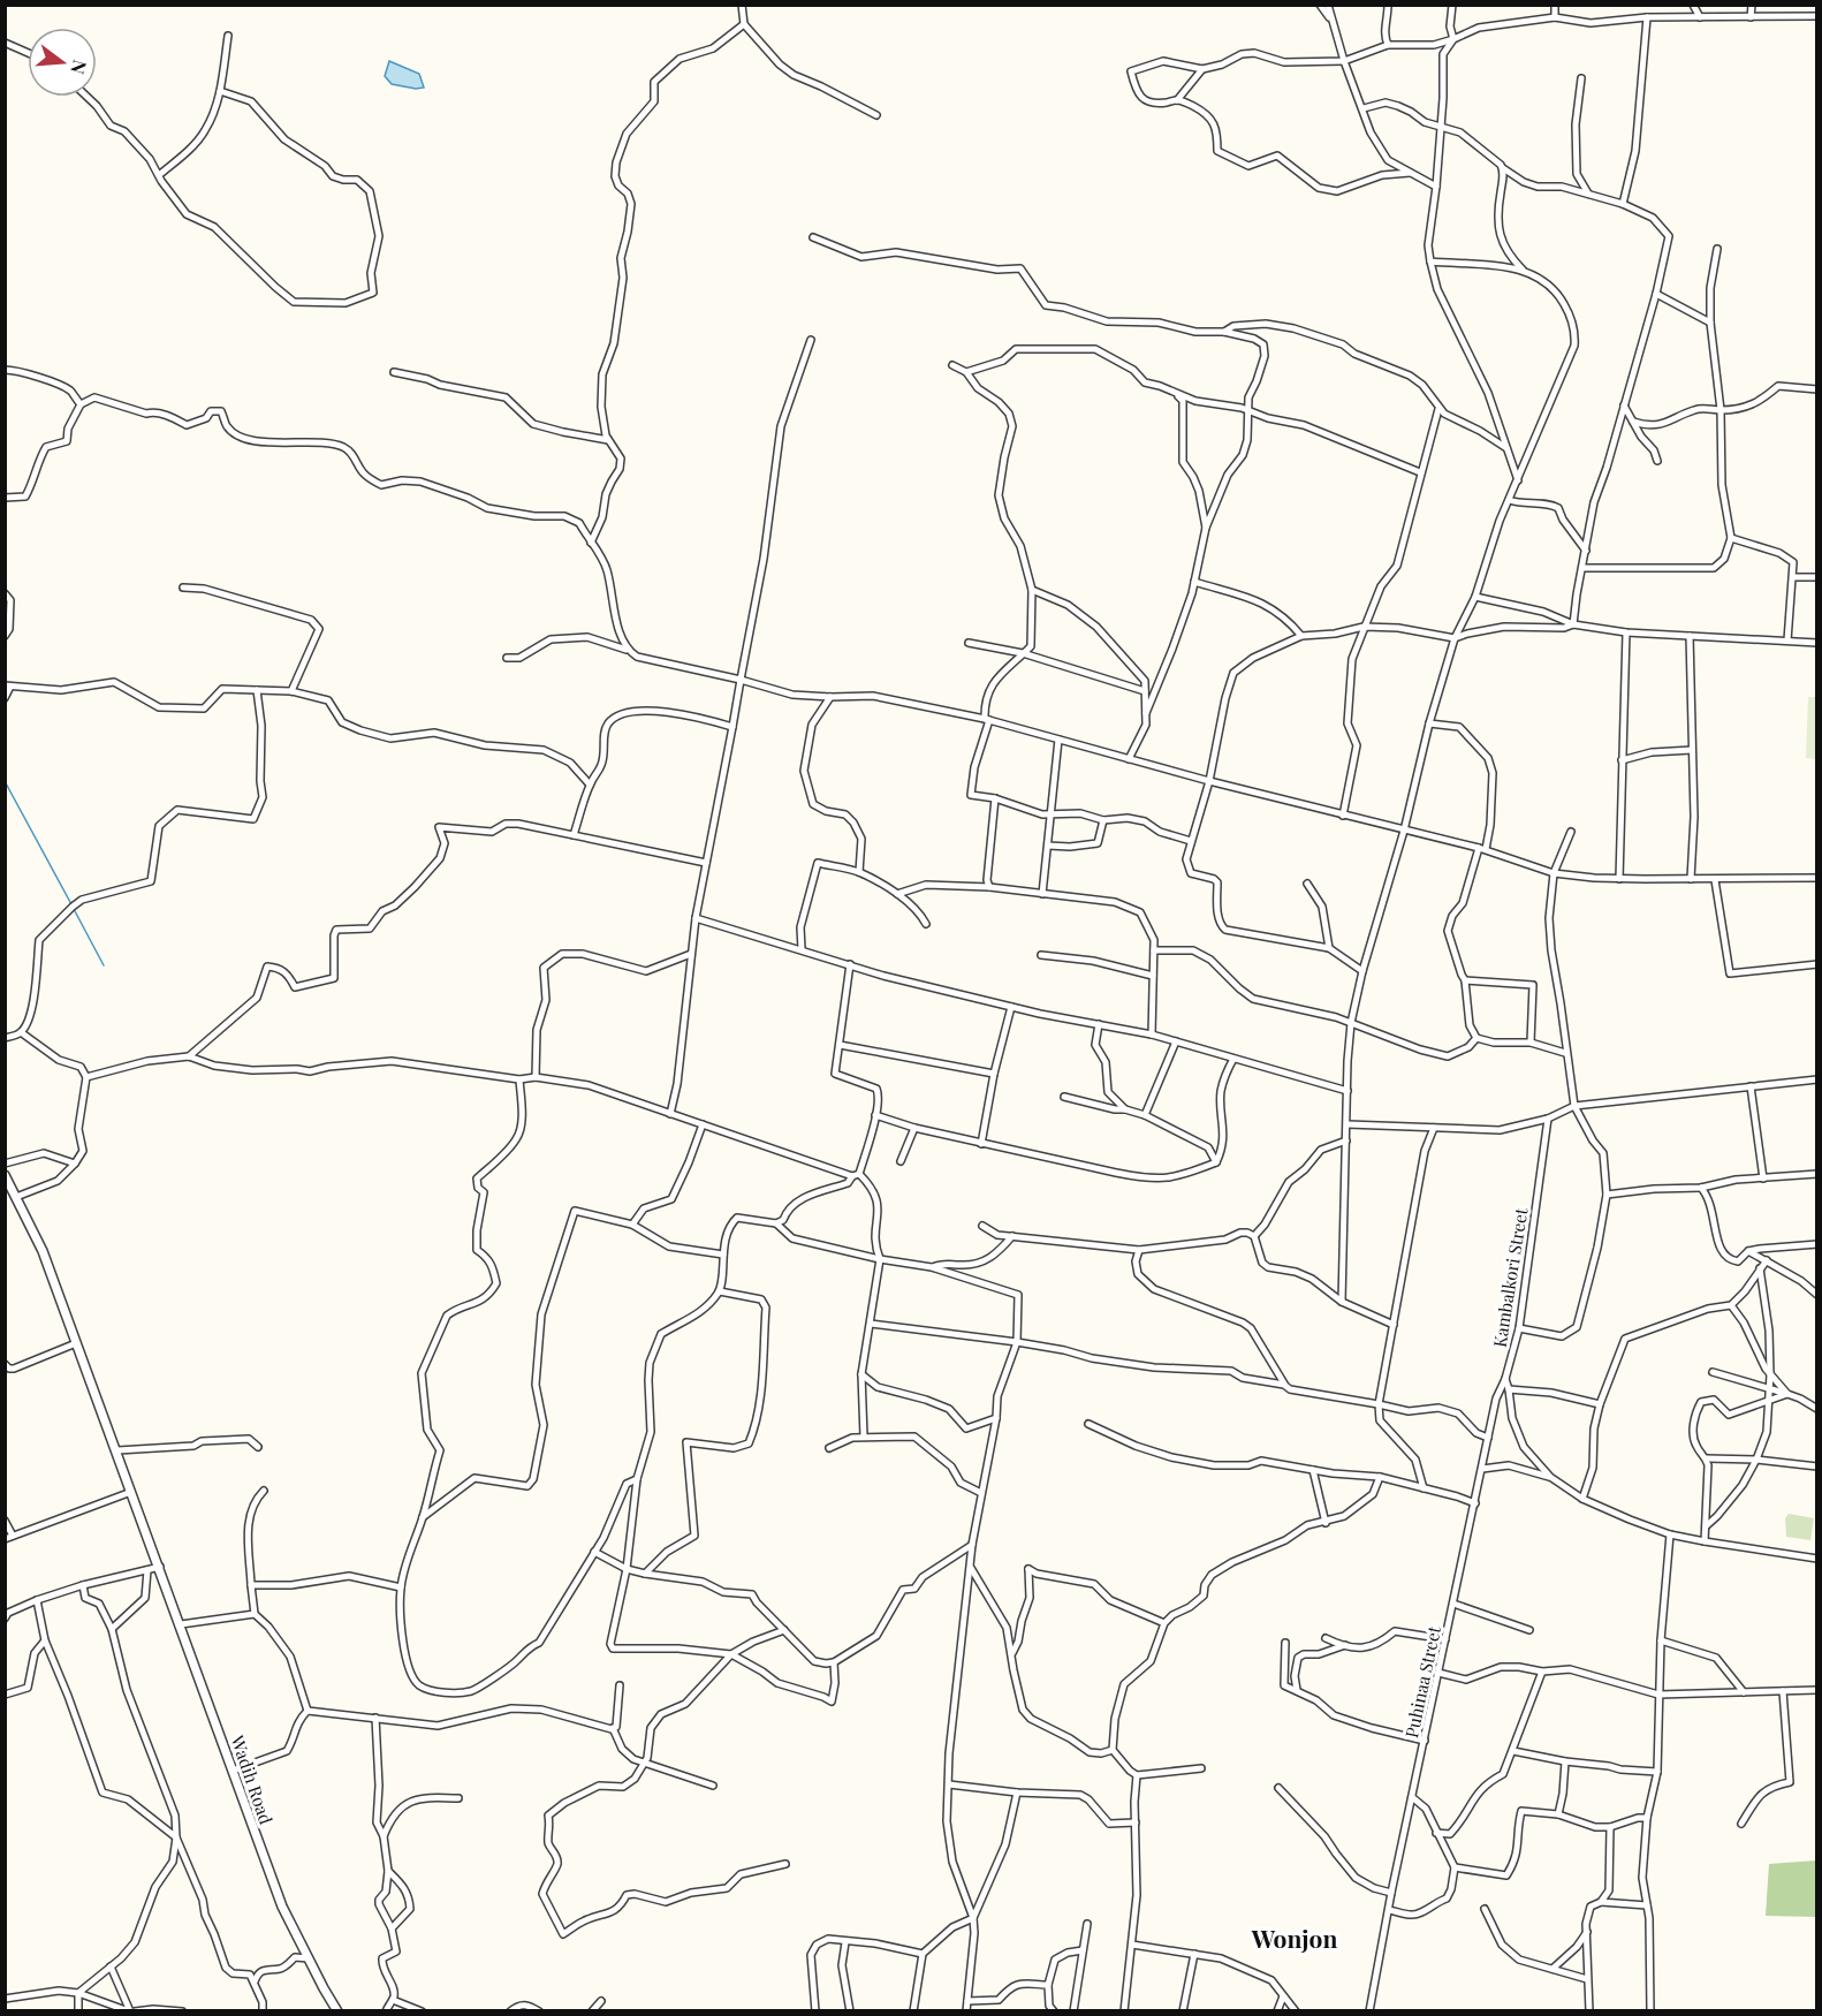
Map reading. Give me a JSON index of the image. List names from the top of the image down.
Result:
{
  "streets": {
    "street": ["Kambalkori Street", "Puhinaa Street", "Wadih Road"]
  },
  "crossings": [
    ["Kambalkori Street", "Puhinaa Street"]
  ],
  "districts": ["Wonjon"],
  "north": "right"
}
